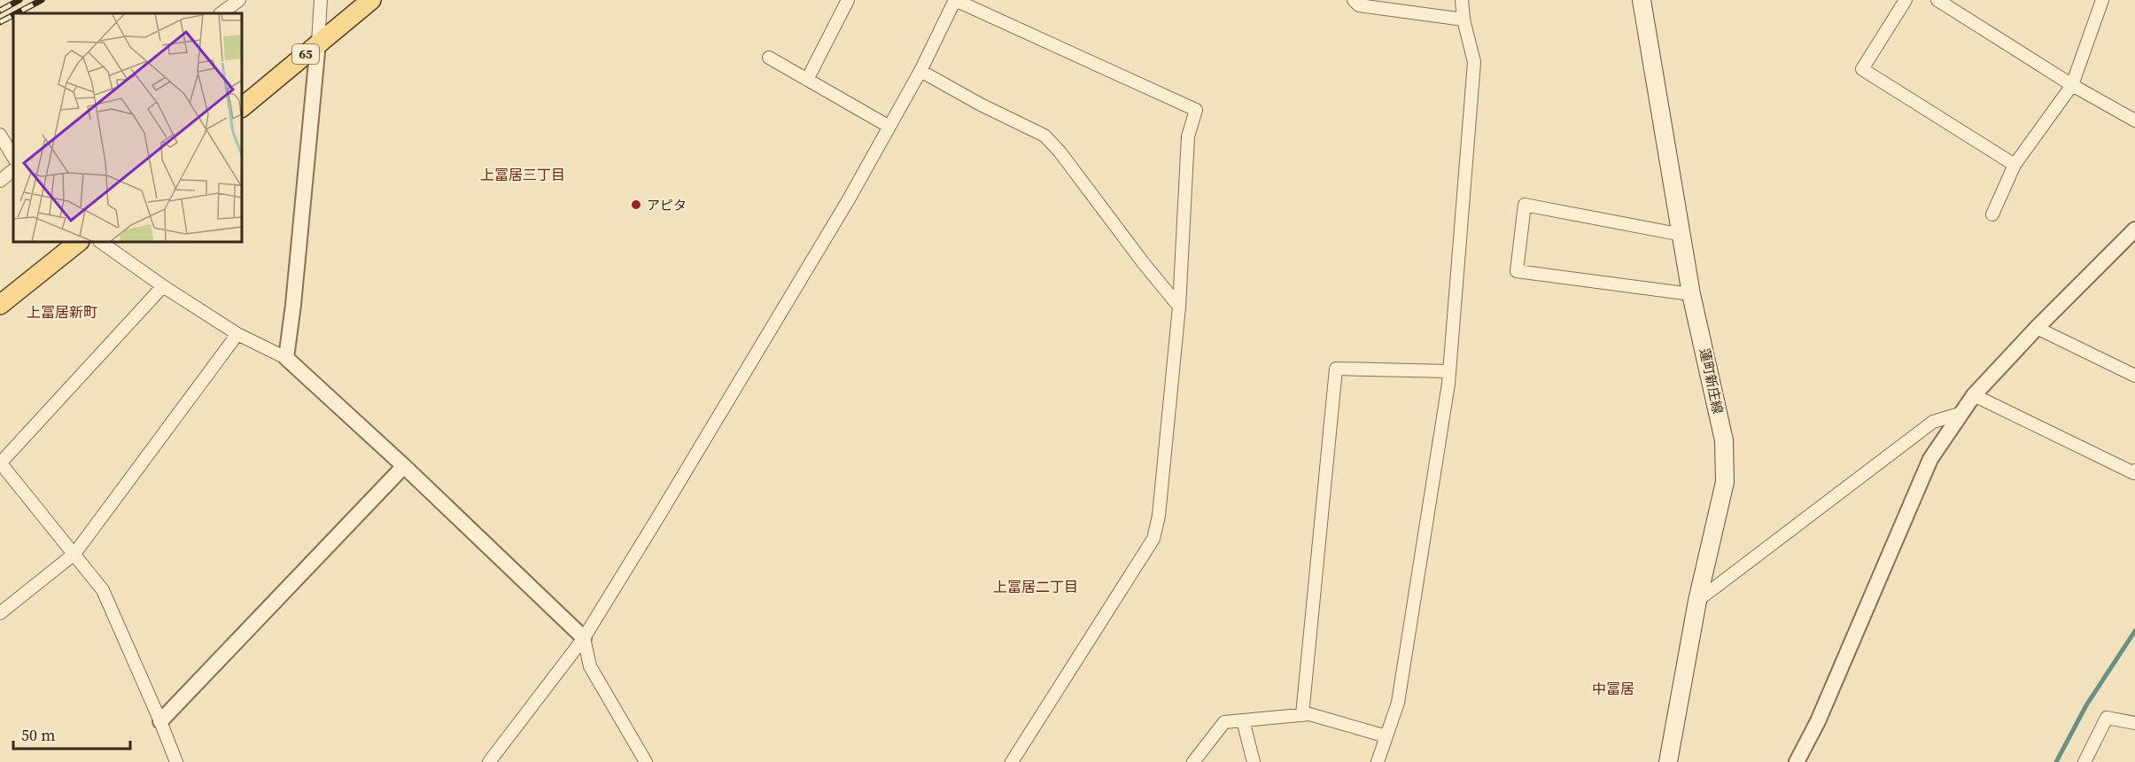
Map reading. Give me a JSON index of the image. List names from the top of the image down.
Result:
{
  "streets": {
    "main road": ["65", "蓮町新庄線"]
  },
  "districts": [
    "上冨居三丁目",
    "上冨居新町",
    "上冨居二丁目",
    "中冨居"
  ],
  "places": ["アピタ"],
  "scale_bar": "50 m"
}
